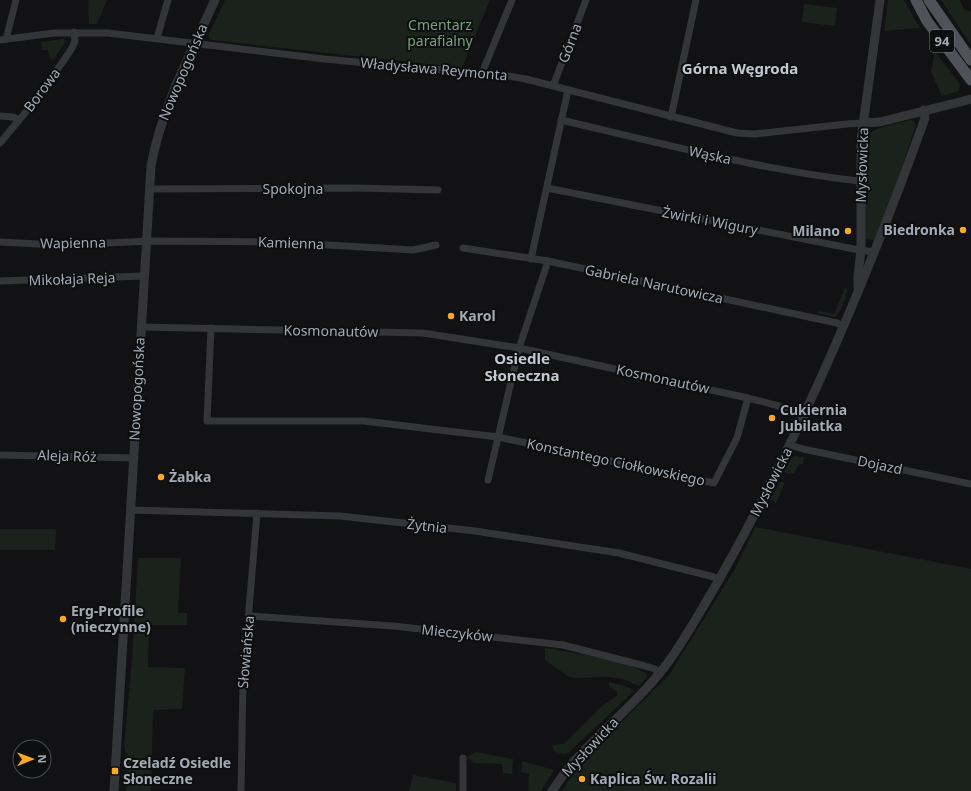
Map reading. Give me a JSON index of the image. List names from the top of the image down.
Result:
{
  "streets": {
    "main road": ["94"],
    "street": [
      "Górna",
      "Władysława Reymonta",
      "Nowopogońska",
      "Borowa",
      "Wąska",
      "Mysłowicka",
      "Spokojna",
      "Żwirki i Wigury",
      "Wapienna",
      "Kamienna",
      "Mikołaja Reja",
      "Gabriela Narutowicza",
      "Kosmonautów",
      "Aleja Róż",
      "Konstantego Ciołkowskiego",
      "Dojazd",
      "Żytnia",
      "Mieczyków",
      "Słowiańska"
    ]
  },
  "crossings": [
    ["Górna", "Władysława Reymonta"],
    ["Władysława Reymonta", "Nowopogońska"],
    ["Władysława Reymonta", "Borowa"],
    ["Władysława Reymonta", "Mysłowicka"],
    ["Nowopogońska", "Spokojna"],
    ["Nowopogońska", "Wapienna"],
    ["Nowopogońska", "Kamienna"],
    ["Nowopogońska", "Mikołaja Reja"],
    ["Nowopogońska", "Kosmonautów"],
    ["Nowopogońska", "Aleja Róż"],
    ["Nowopogońska", "Żytnia"],
    ["Wąska", "Mysłowicka"],
    ["Mysłowicka", "Żwirki i Wigury"],
    ["Mysłowicka", "Gabriela Narutowicza"],
    ["Mysłowicka", "Kosmonautów"],
    ["Mysłowicka", "Dojazd"],
    ["Mysłowicka", "Żytnia"],
    ["Mysłowicka", "Mieczyków"],
    ["Wapienna", "Kamienna"],
    ["Kosmonautów", "Konstantego Ciołkowskiego"],
    ["Żytnia", "Słowiańska"],
    ["Mieczyków", "Słowiańska"]
  ],
  "districts": ["Górna Węgroda", "Osiedle Słoneczna"],
  "parks": ["Cmentarz parafialny"],
  "places": {
    "other": [
      "Biedronka",
      "Milano",
      "Karol",
      "Cukiernia Jubilatka",
      "Żabka",
      "Erg-Profile (nieczynne)",
      "Kaplica Św. Rozalii"
    ],
    "transit": ["Czeladź Osiedle Słoneczne"]
  },
  "north": "right"
}
